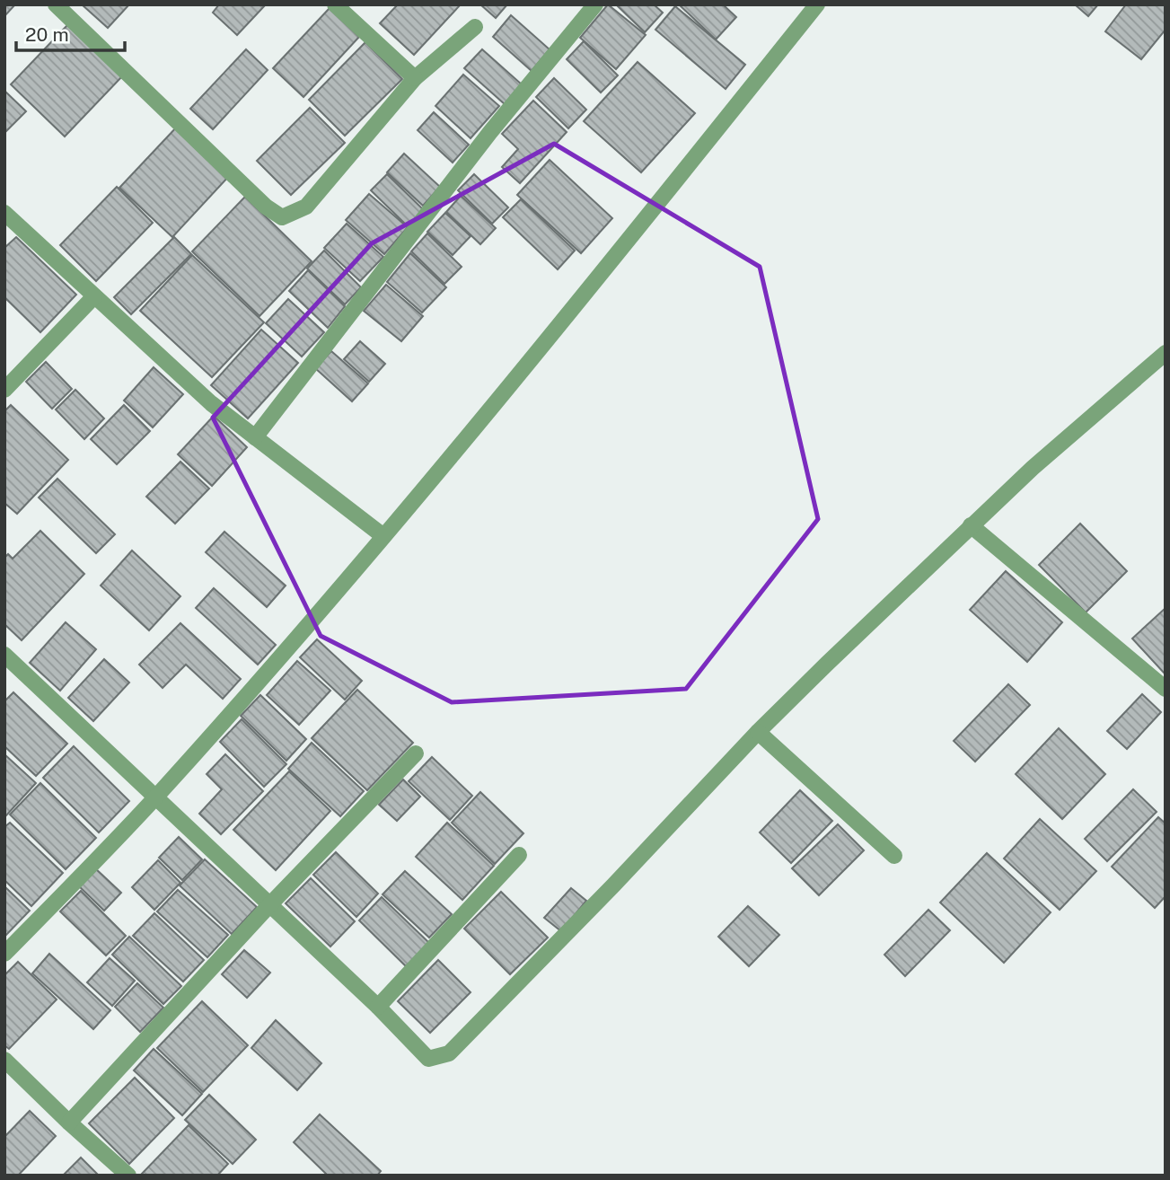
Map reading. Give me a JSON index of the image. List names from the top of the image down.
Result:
{
  "scale_bar": "20 m"
}
